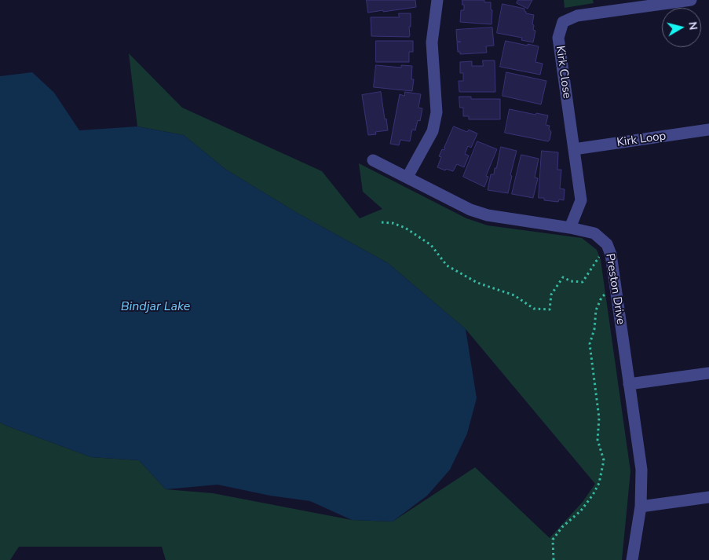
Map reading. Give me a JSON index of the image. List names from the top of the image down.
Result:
{
  "streets": {
    "street": ["Kirk Close", "Kirk Loop", "Preston Drive"]
  },
  "crossings": [
    ["Kirk Close", "Kirk Loop"],
    ["Kirk Close", "Preston Drive"]
  ],
  "water": ["Bindjar Lake"],
  "north": "right"
}
